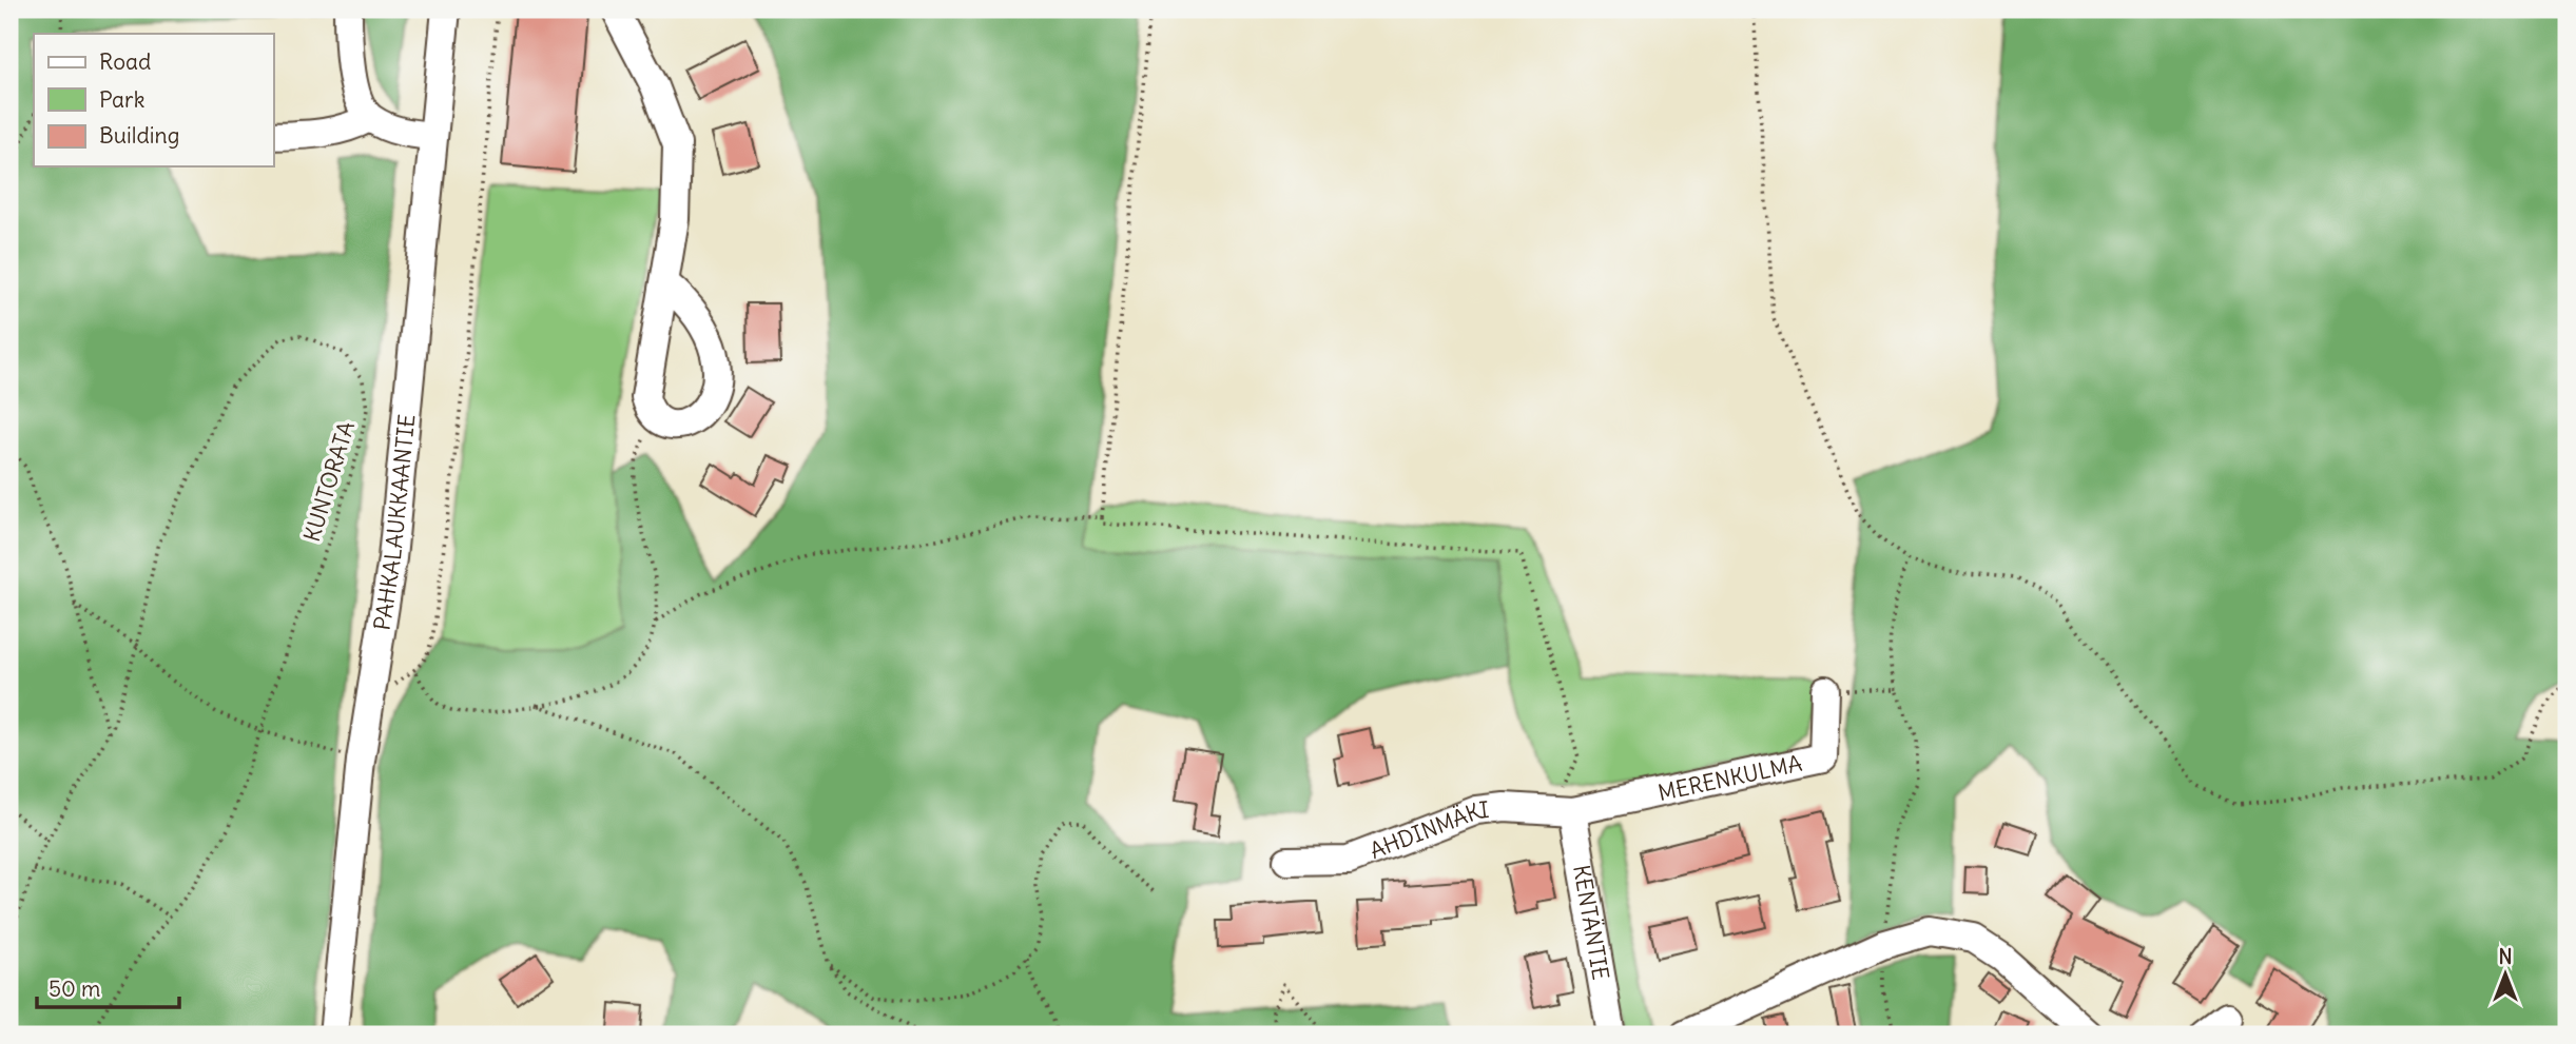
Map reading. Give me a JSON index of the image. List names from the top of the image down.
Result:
{
  "streets": {
    "street": [
      "PAHKALAUKKAANTIE",
      "MERENKULMA",
      "AHDINMÄKI",
      "KENTÄNTIE"
    ],
    "path": ["KUNTORATA"]
  },
  "crossings": [
    ["MERENKULMA", "AHDINMÄKI"],
    ["MERENKULMA", "KENTÄNTIE"],
    ["AHDINMÄKI", "KENTÄNTIE"]
  ],
  "legend": ["Road", "Park", "Building"],
  "scale_bar": "50 m",
  "north": "top"
}
